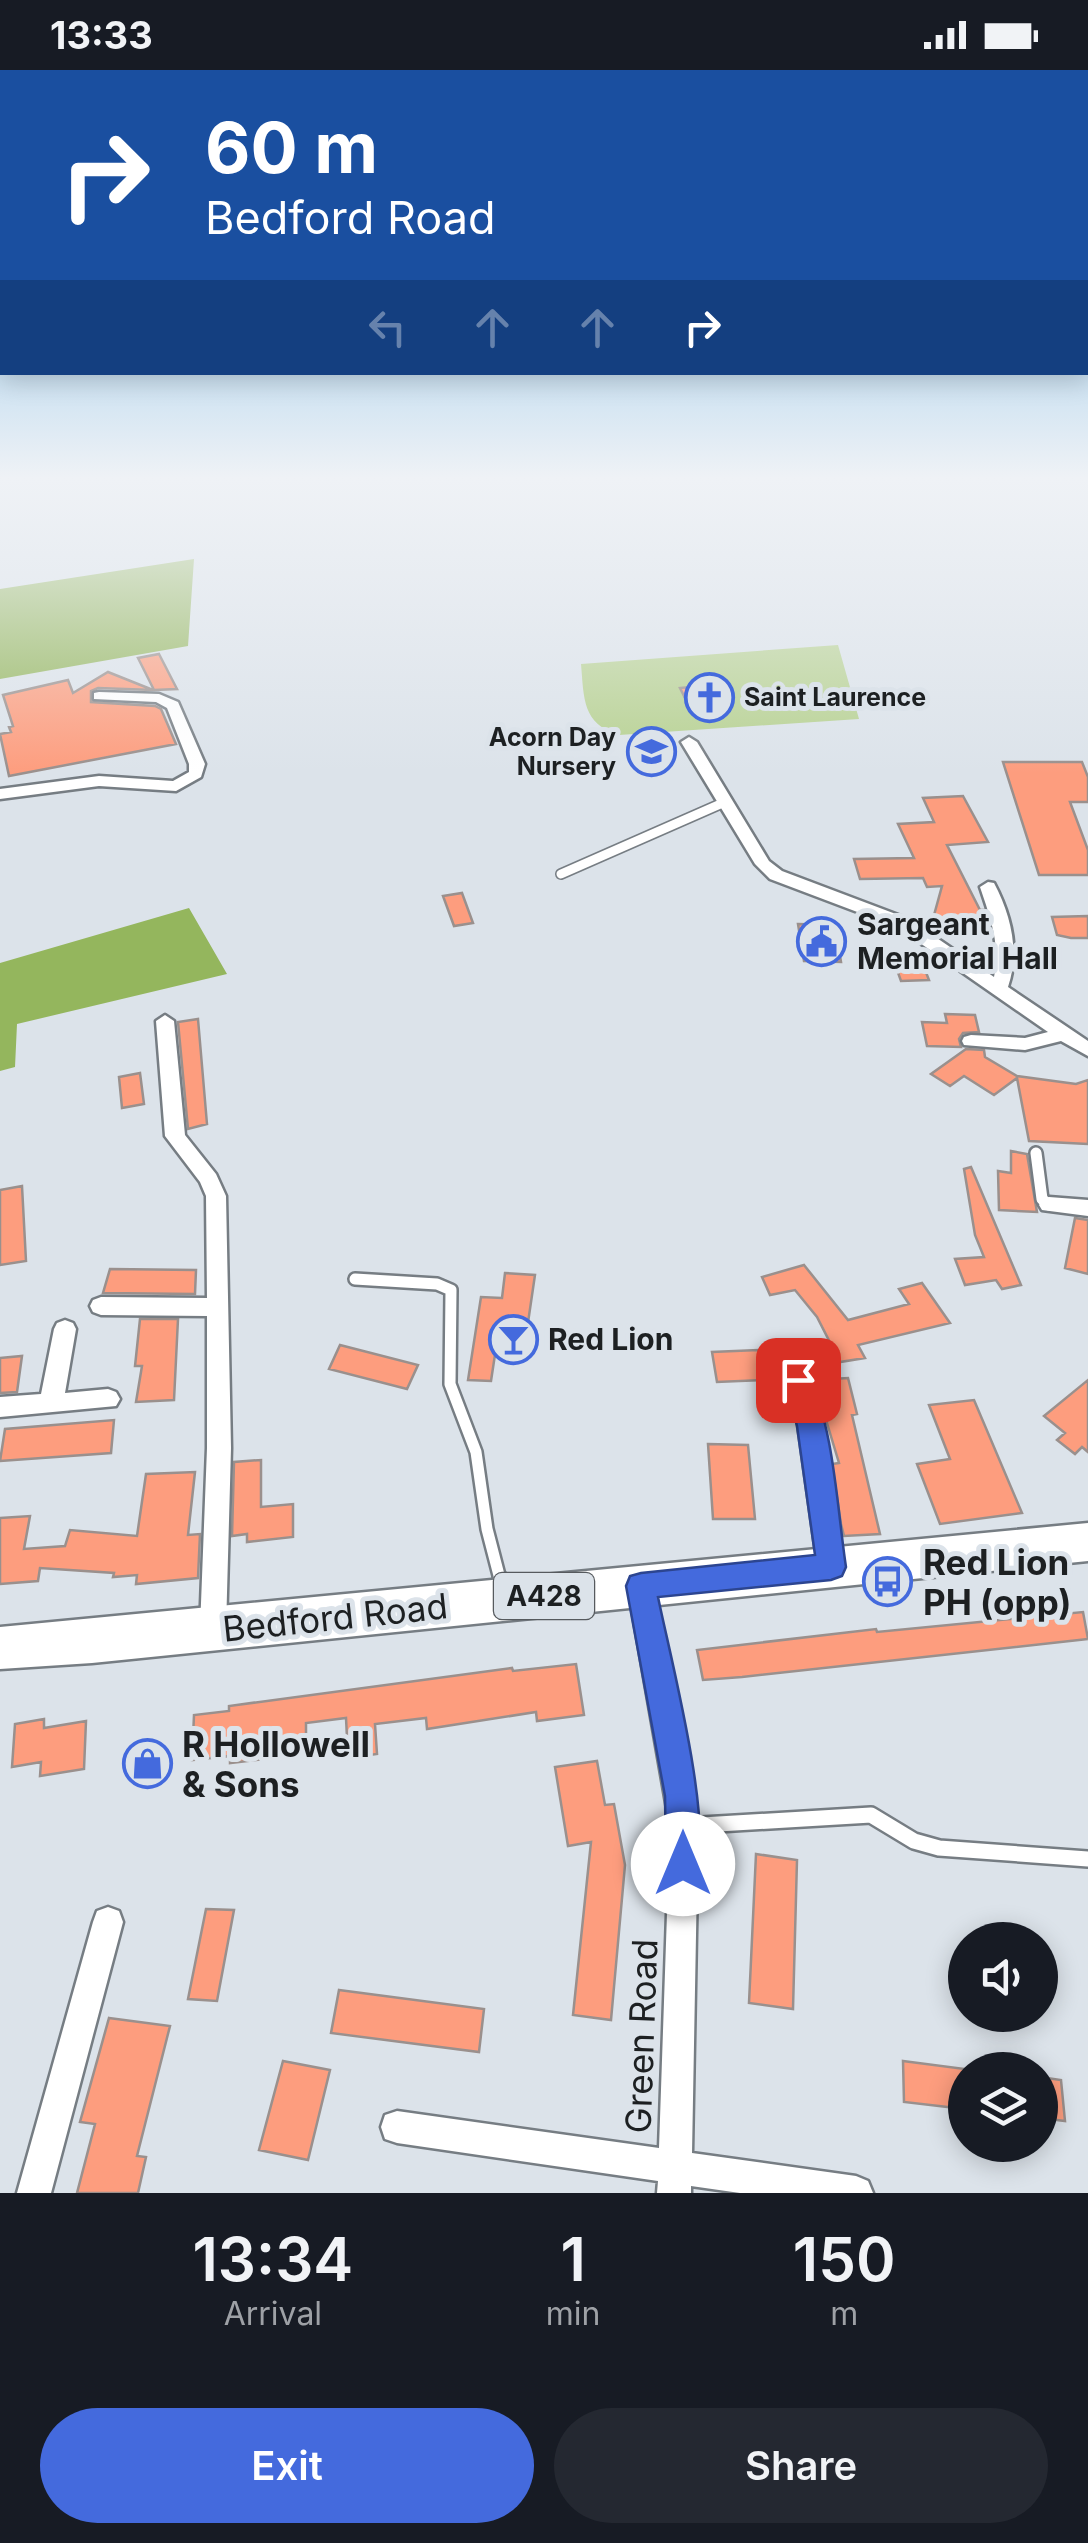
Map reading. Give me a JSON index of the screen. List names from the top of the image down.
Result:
{
  "streets": {
    "highway": ["A428", "Bedford Road"],
    "street": ["Green Road"]
  },
  "crossings": [
    ["Bedford Road", "Green Road"]
  ],
  "places": {
    "church": ["Saint Laurence"],
    "school or university": ["Acorn Day Nursery"],
    "public building": ["Sargeant Memorial Hall"],
    "bar": ["Red Lion"],
    "bus stop": ["Red Lion PH (opp)"],
    "shop": ["R Hollowell & Sons"]
  },
  "page": {
    "status": "13:33",
    "turn": ["60 m", "Bedford Road"],
    "eta": [
      "13:34",
      "Arrival",
      "1",
      "min",
      "150",
      "m"
    ],
    "buttons": ["Exit", "Share"]
  }
}
